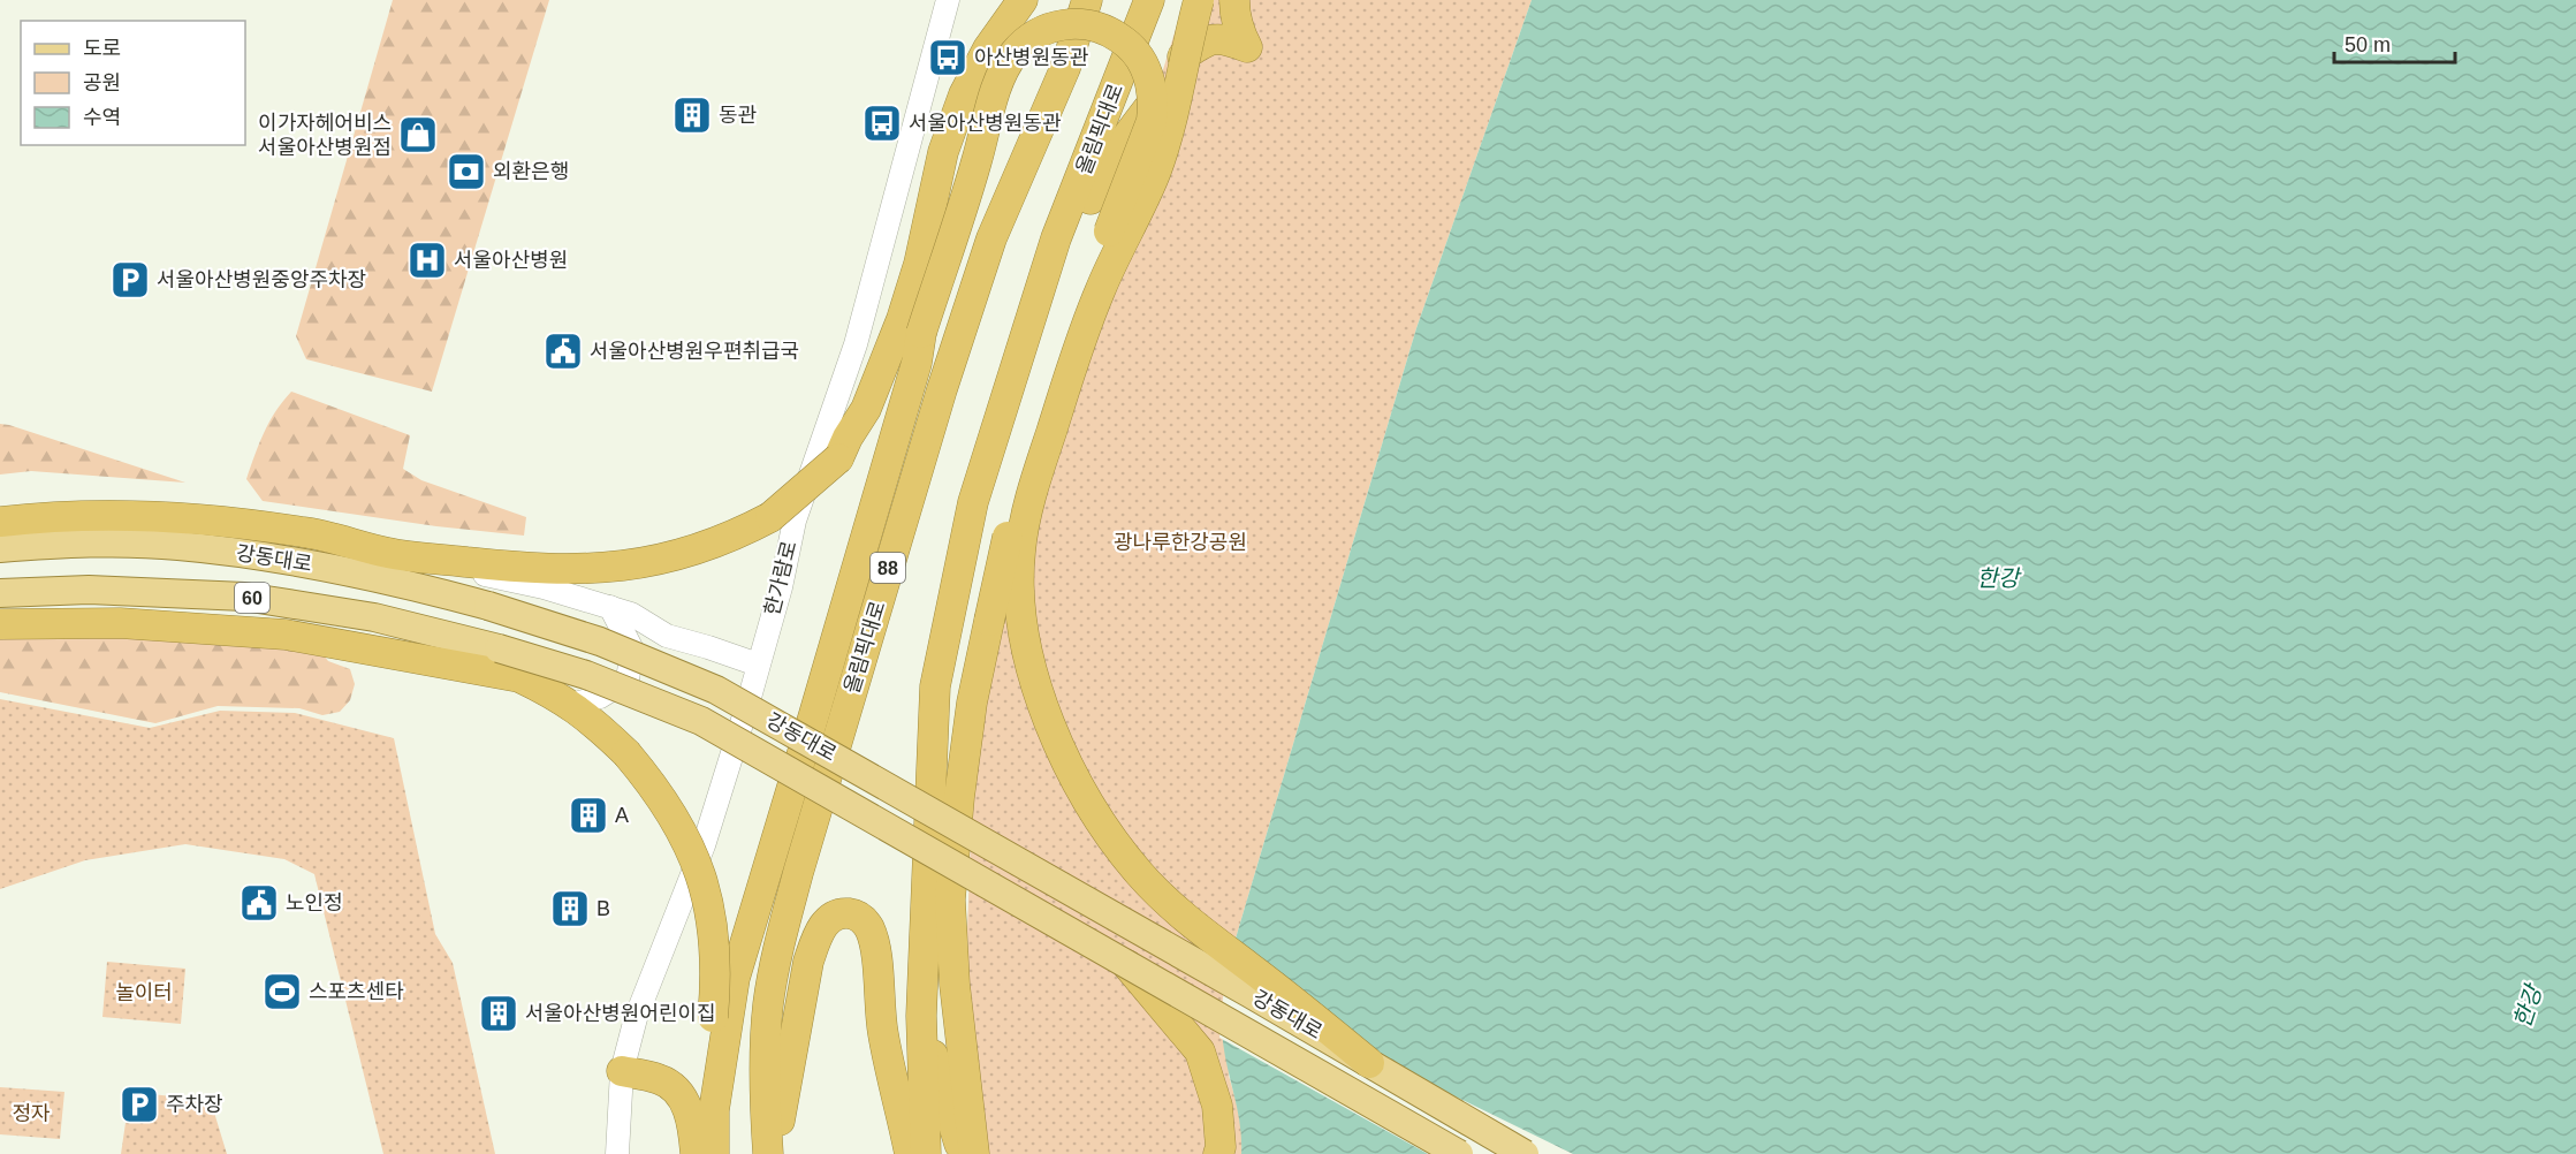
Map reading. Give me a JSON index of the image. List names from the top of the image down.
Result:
{
  "streets": {
    "highway": ["올림픽대로", "88"],
    "main road": ["강동대로", "60"],
    "street": ["한가람로"]
  },
  "water": ["한강"],
  "parks": ["광나루한강공원", "놀이터", "정자"],
  "places": {
    "bus stop": ["아산병원동관", "서울아산병원동관"],
    "building": [
      "동관",
      "A",
      "B",
      "서울아산병원어린이집"
    ],
    "shop": ["이가자헤어비스 서울아산병원점"],
    "bank": ["외환은행"],
    "hospital": ["서울아산병원"],
    "parking": ["서울아산병원중앙주차장", "주차장"],
    "public building": ["서울아산병원우편취급국", "노인정"],
    "sports": ["스포츠센타"]
  },
  "legend": ["도로", "공원", "수역"],
  "scale_bar": "50 m"
}
